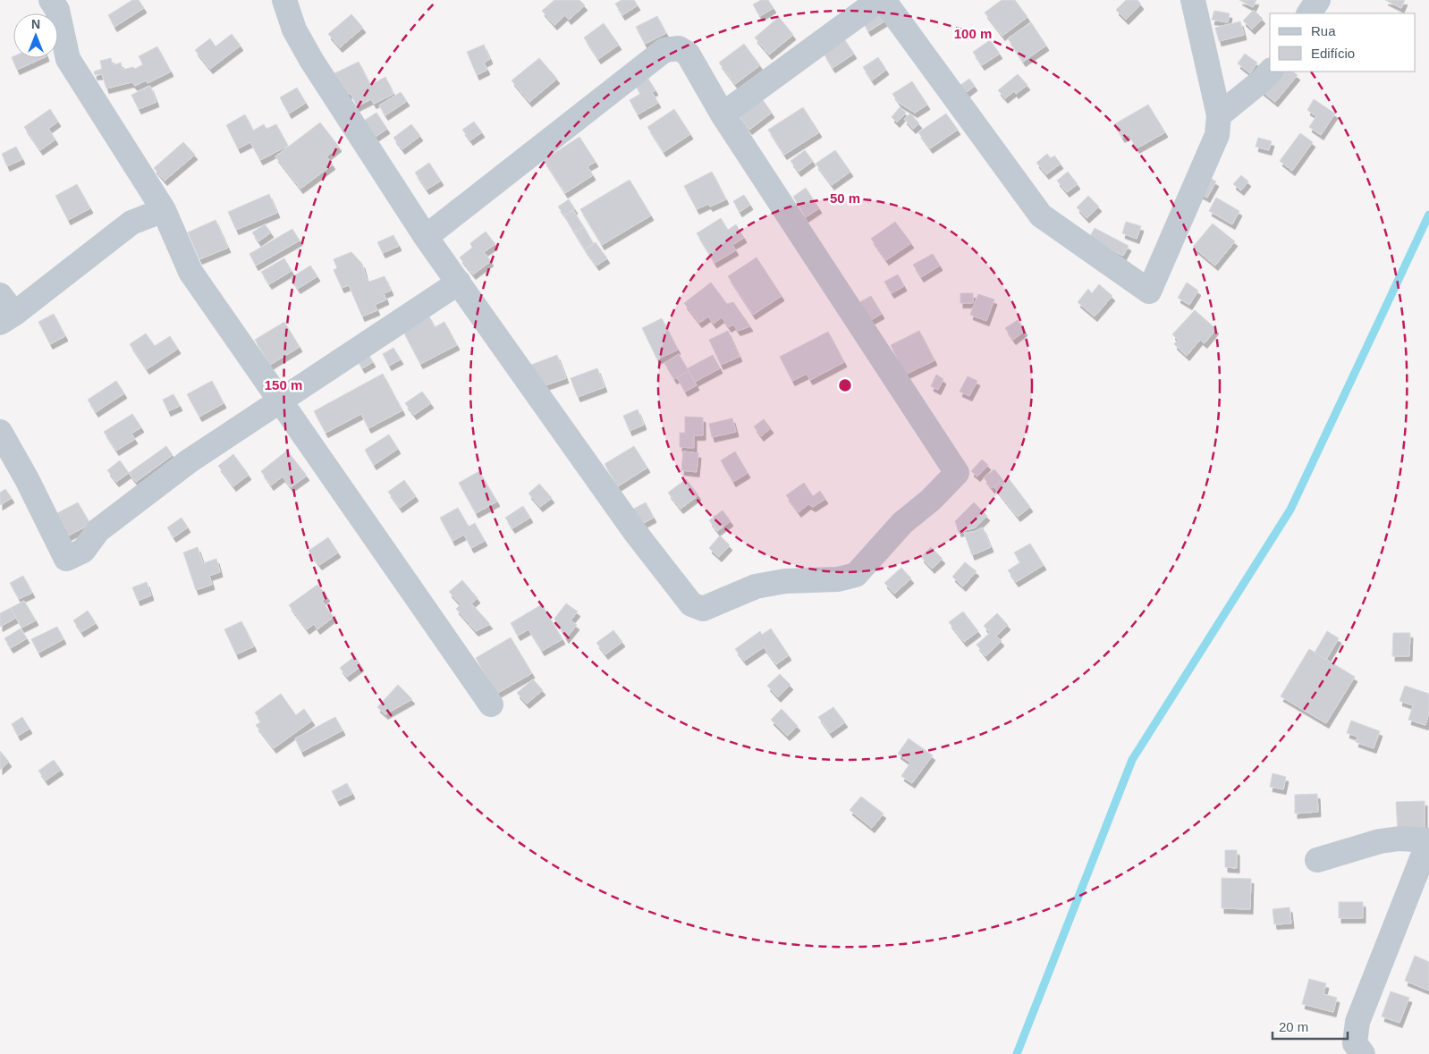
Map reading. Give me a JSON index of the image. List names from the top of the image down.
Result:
{
  "legend": ["Rua", "Edifício"],
  "scale_bar": "20 m",
  "north": "top",
  "rings": ["100 m", "50 m", "150 m"]
}
